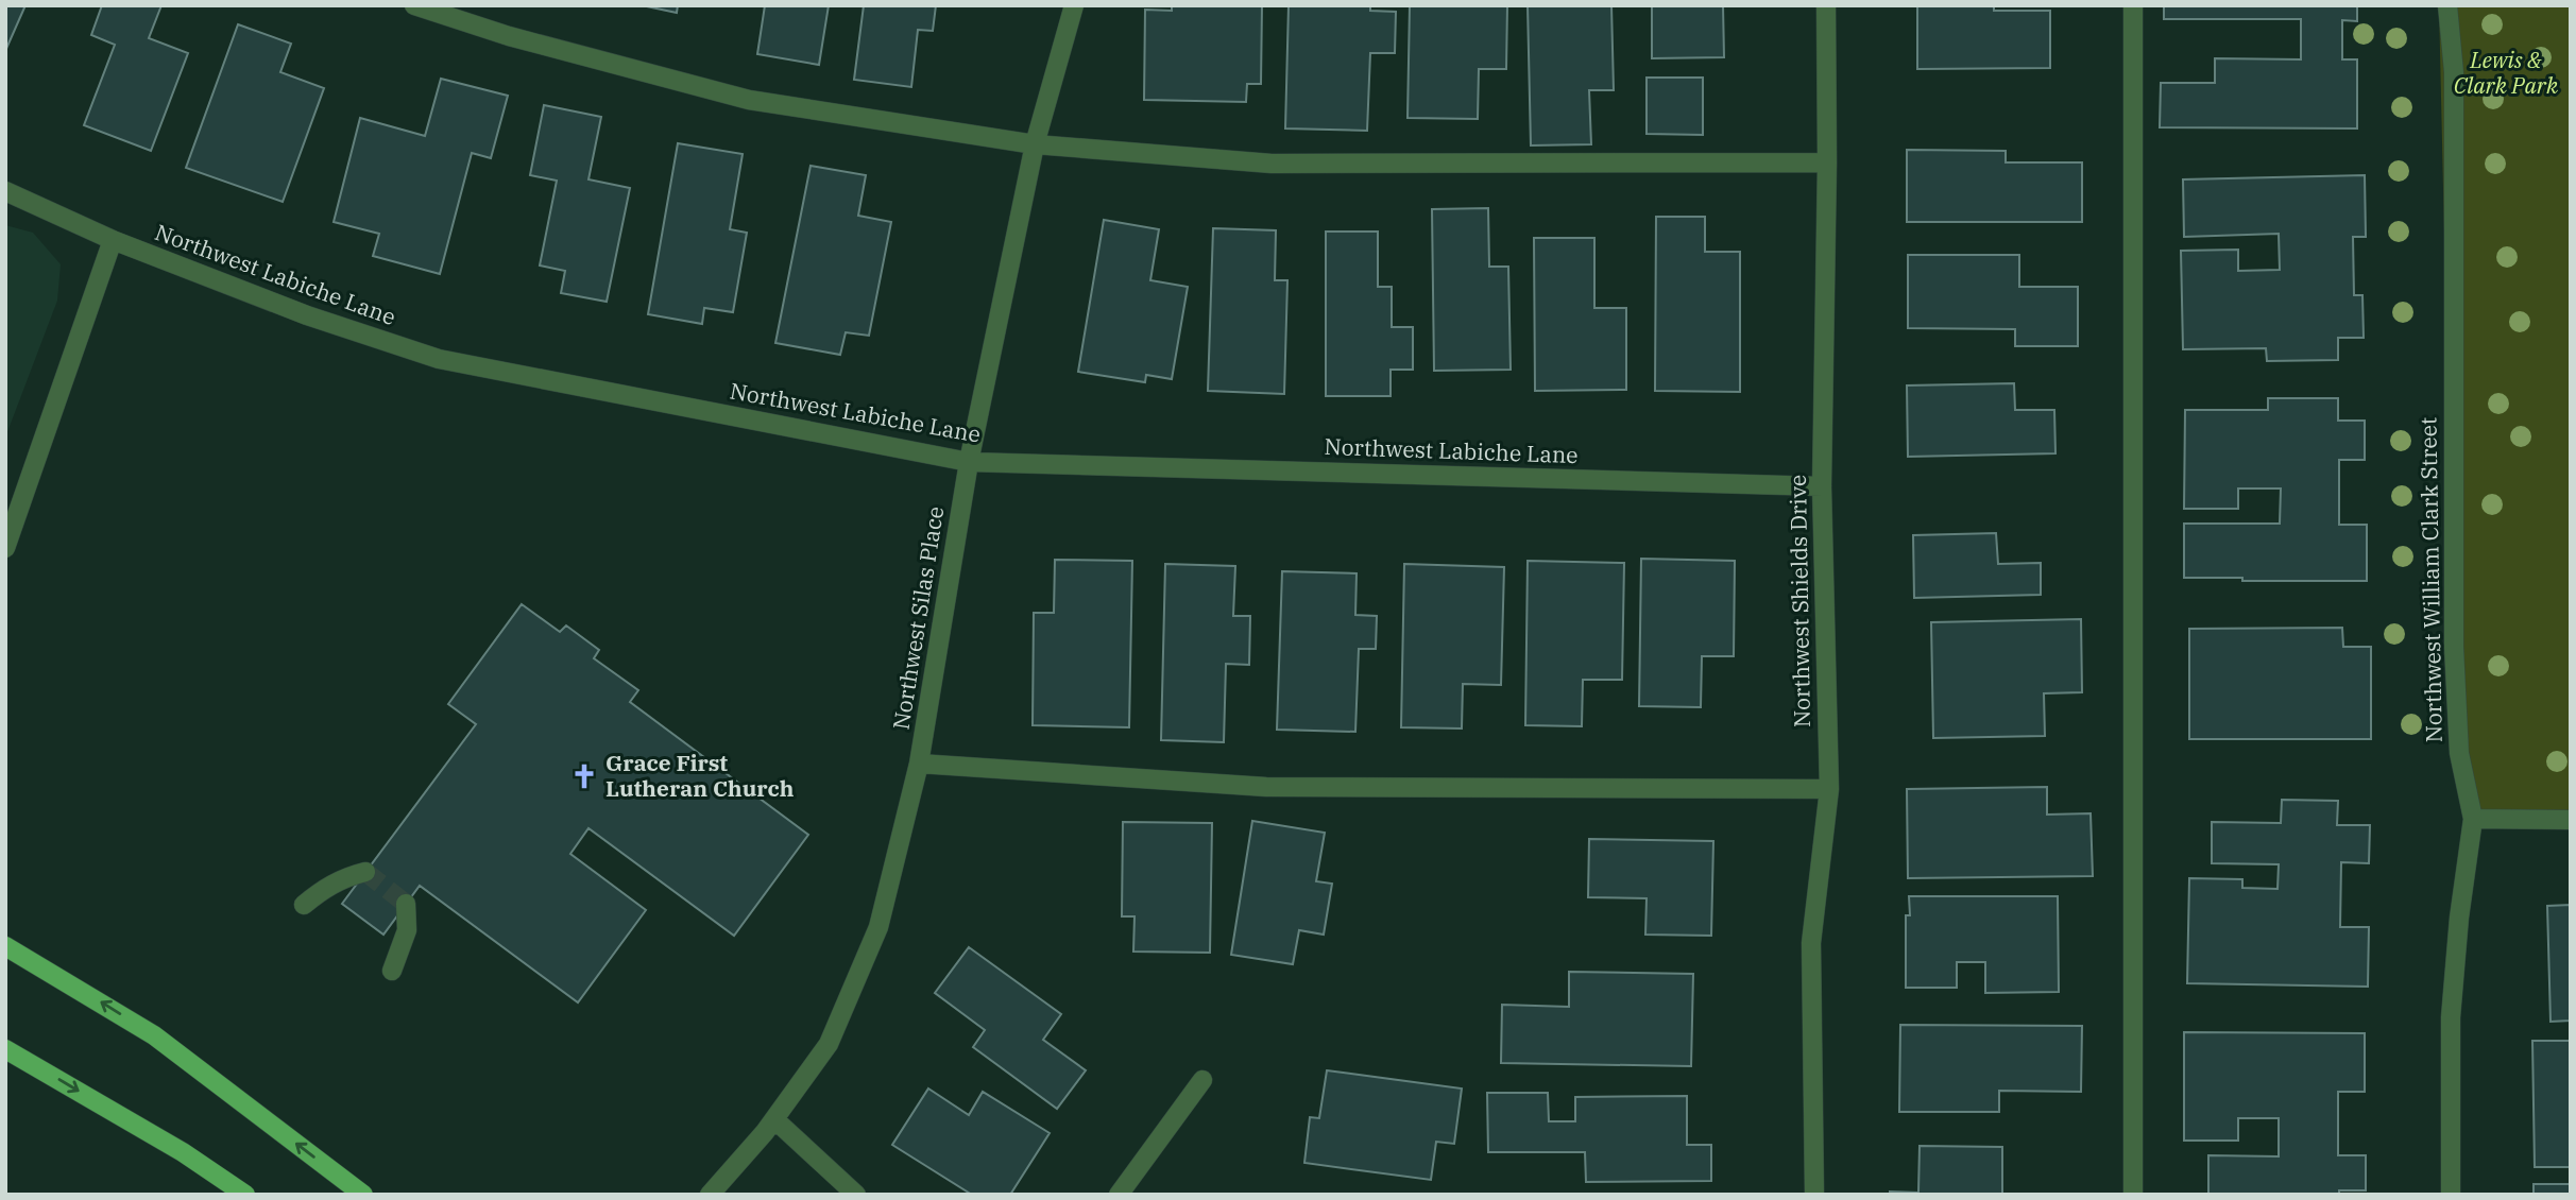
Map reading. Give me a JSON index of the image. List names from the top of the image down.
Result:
{
  "streets": {
    "street": [
      "Northwest Labiche Lane",
      "Northwest William Clark Street",
      "Northwest Shields Drive",
      "Northwest Silas Place"
    ]
  },
  "crossings": [
    ["Northwest Labiche Lane", "Northwest Shields Drive"],
    ["Northwest Labiche Lane", "Northwest Silas Place"]
  ],
  "parks": ["Lewis & Clark Park"],
  "places": {
    "church": ["Grace First Lutheran Church"]
  }
}
